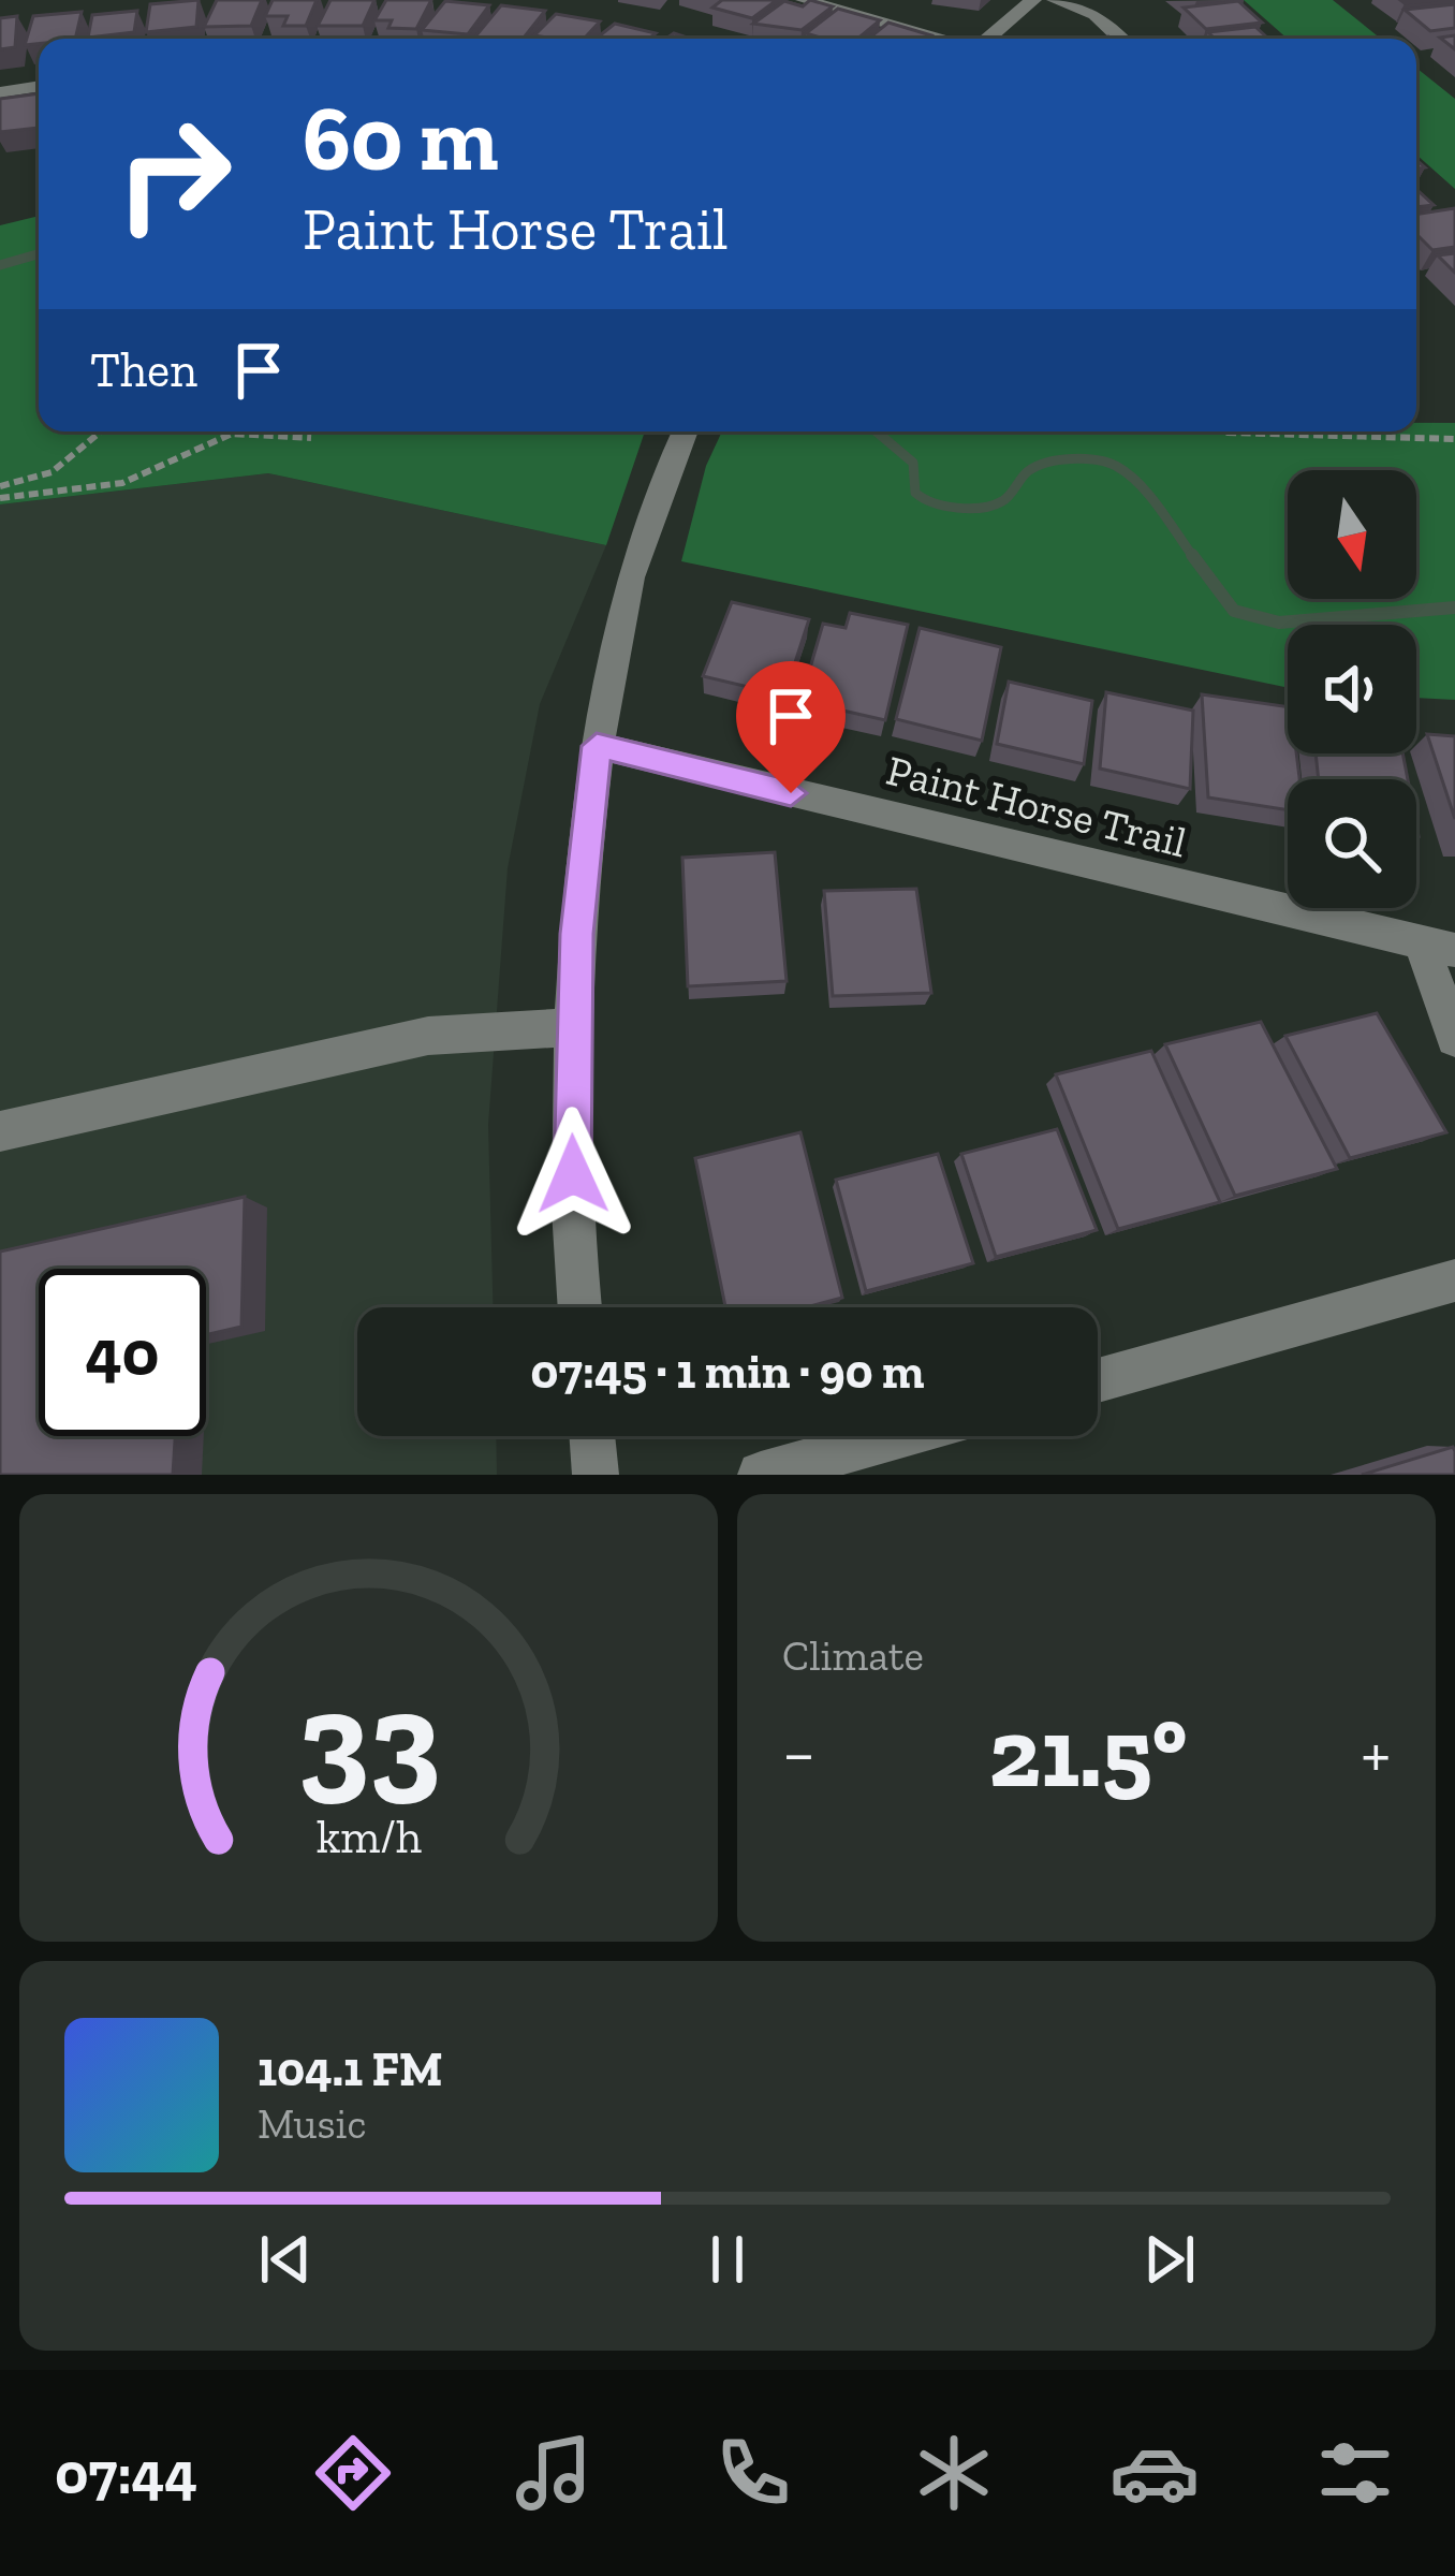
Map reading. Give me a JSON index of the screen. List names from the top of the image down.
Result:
{
  "streets": {
    "street": ["Paint Horse Trail"]
  },
  "north": "bottom",
  "page": {
    "turn": ["60 m", "Paint Horse Trail"],
    "then": "Then",
    "limit": "40",
    "trip": "07:45 · 1 min · 90 m",
    "tile": "Climate",
    "heat": ["−", "21.5°", "+"],
    "song": ["104.1 FM", "Music"],
    "tabs": "07:44",
    "gauge": ["33", "km/h"]
  }
}
